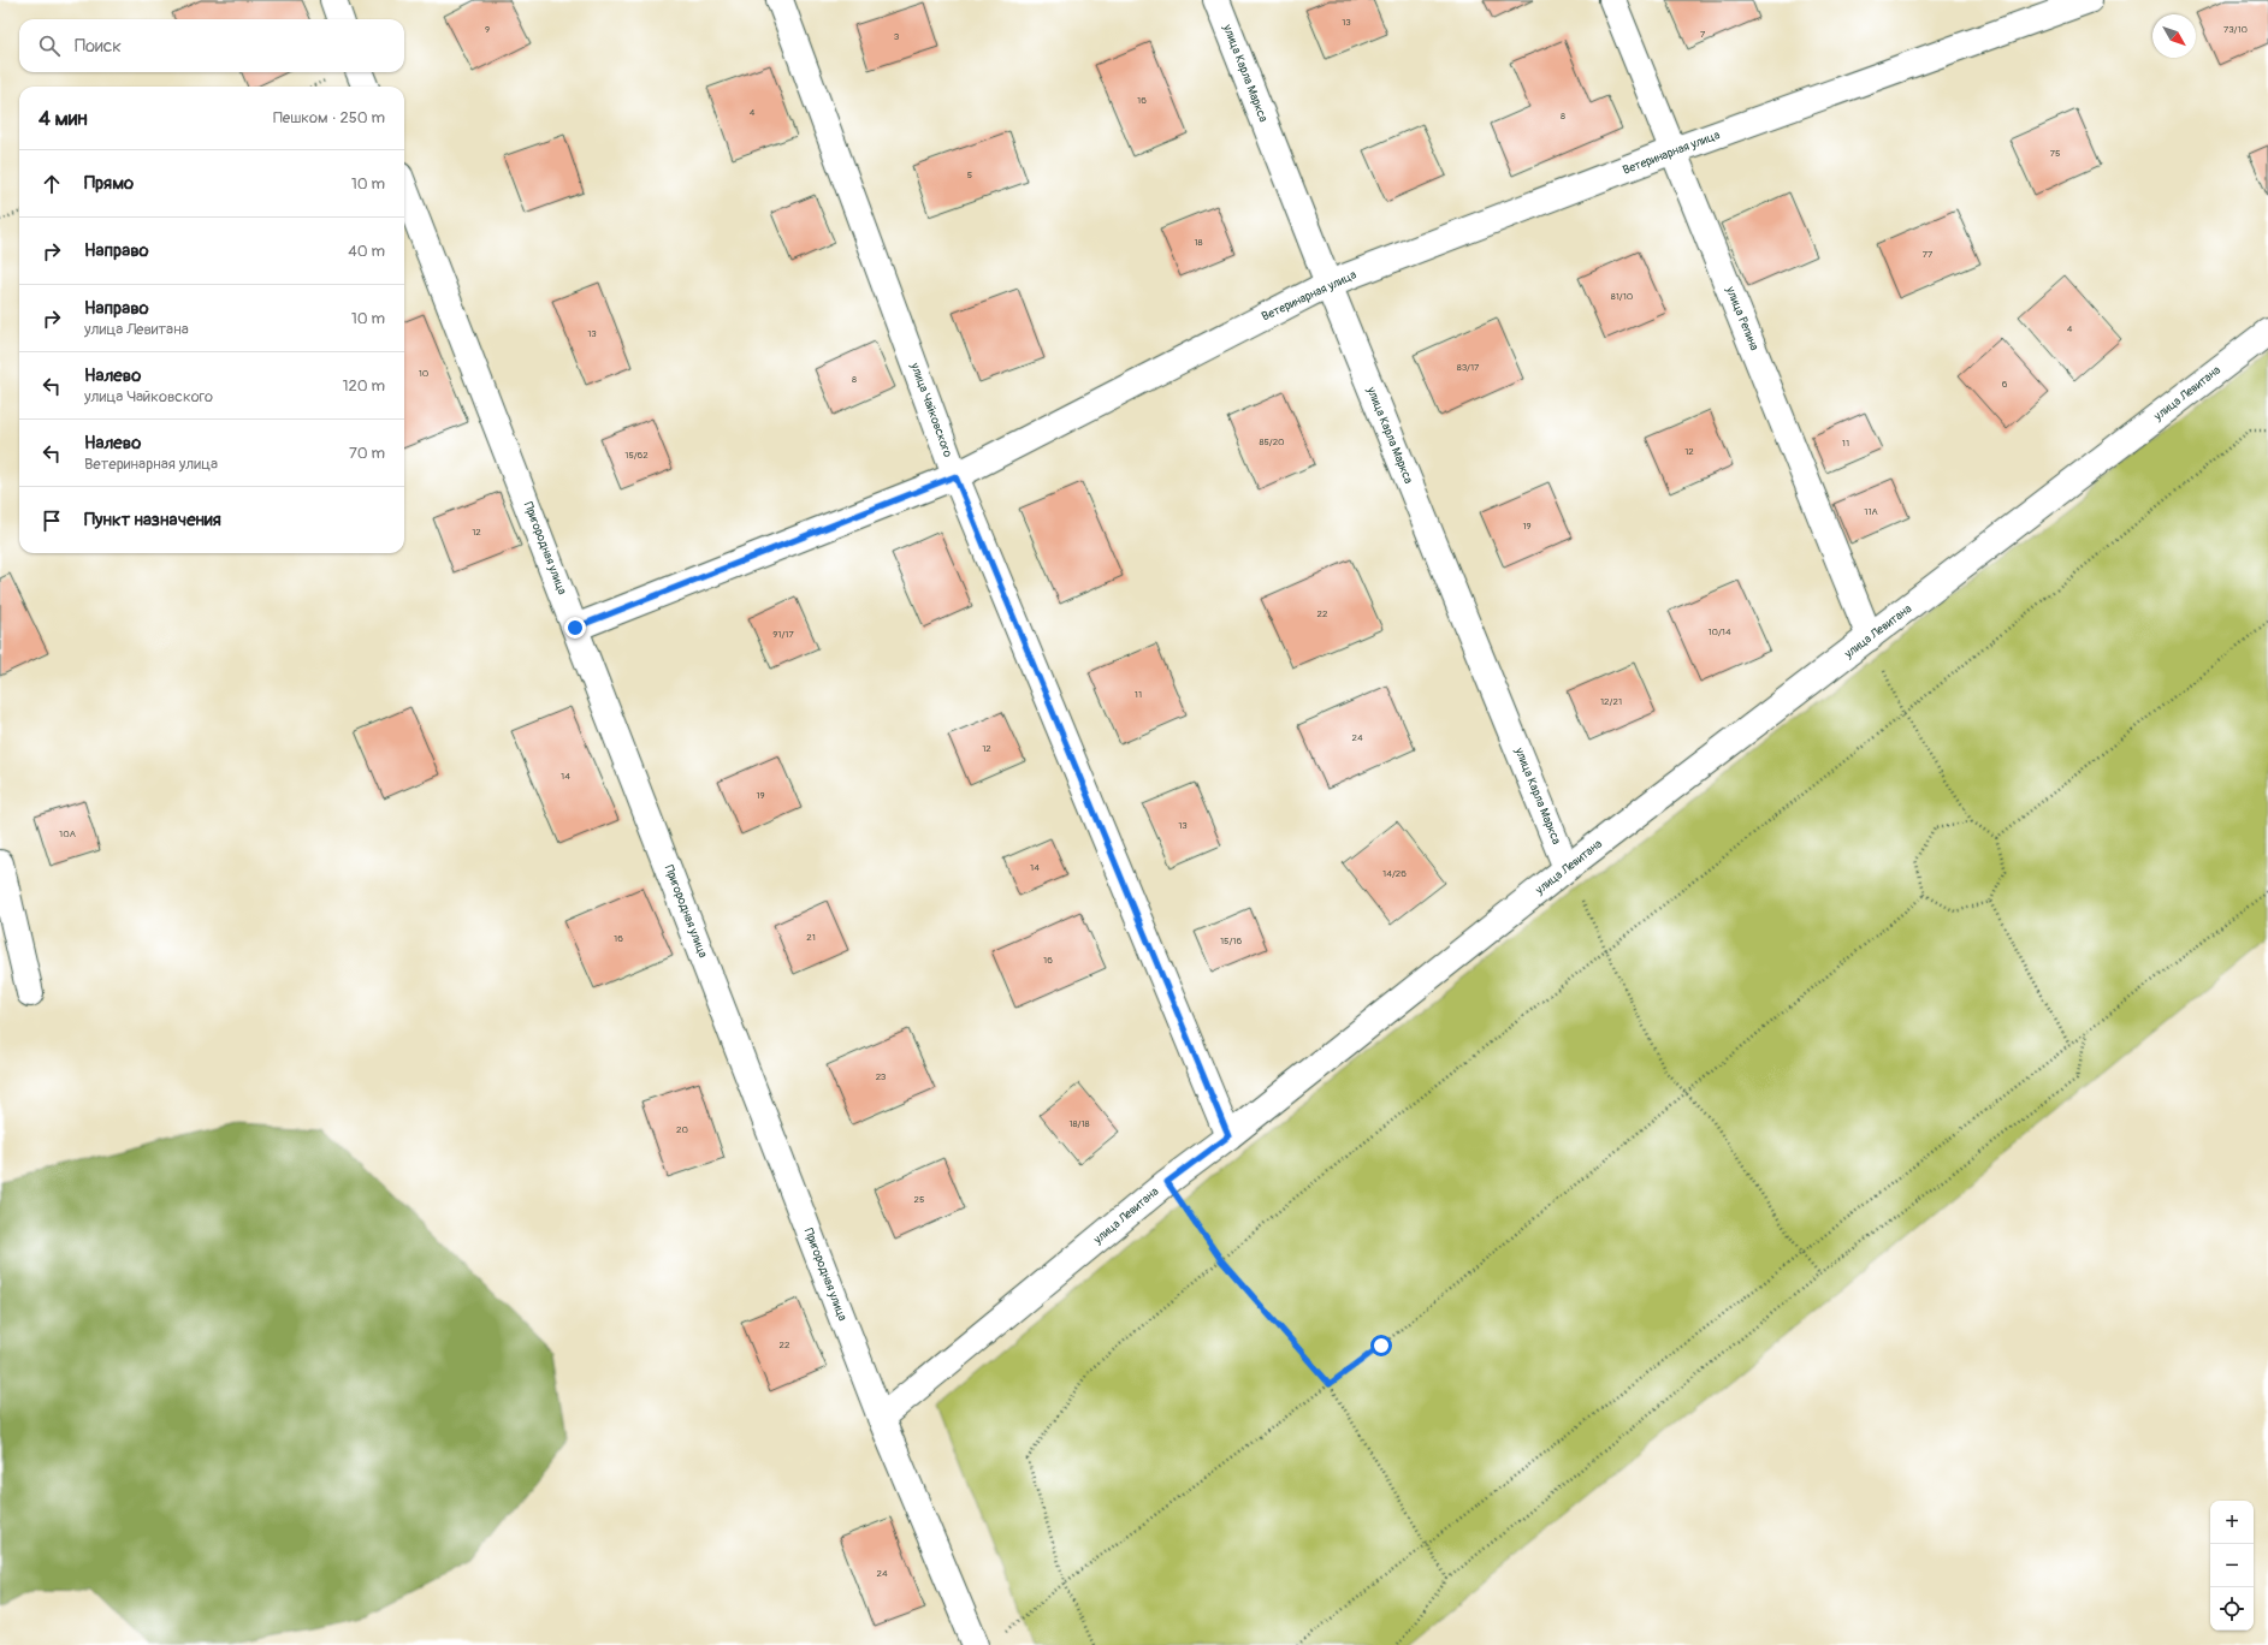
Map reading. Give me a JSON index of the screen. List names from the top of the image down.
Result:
{
  "streets": {
    "street": [
      "улица Карла Маркса",
      "Ветеринарная улица",
      "улица Репина",
      "улица Левитана",
      "улица Чайковского",
      "Пригородная улица"
    ]
  },
  "crossings": [
    ["улица Карла Маркса", "Ветеринарная улица"],
    ["улица Карла Маркса", "улица Левитана"],
    ["Ветеринарная улица", "улица Репина"],
    ["Ветеринарная улица", "улица Чайковского"],
    ["Ветеринарная улица", "Пригородная улица"],
    ["улица Репина", "улица Левитана"],
    ["улица Левитана", "улица Чайковского"],
    ["улица Левитана", "Пригородная улица"]
  ],
  "house_numbers": [
    "13",
    "9",
    "73/10",
    "7",
    "3",
    "16",
    "4",
    "8",
    "75",
    "5",
    "18",
    "77",
    "81/10",
    "4",
    "13",
    "83/17",
    "10",
    "8",
    "6",
    "85/20",
    "11",
    "12",
    "15/62",
    "11А",
    "19",
    "12",
    "22",
    "10/14",
    "91/17",
    "11",
    "12/21",
    "24",
    "12",
    "14",
    "19",
    "13",
    "10А",
    "14",
    "14/26",
    "21",
    "16",
    "15/16",
    "16",
    "23",
    "18/18",
    "20",
    "25",
    "22",
    "24"
  ],
  "north": "bottom right",
  "page": {
    "search": "Поиск",
    "heading": ["4 мин", "Пешком · 250 m"],
    "list": [
      ["Прямо", "10 m"],
      ["Направо", "40 m"],
      ["Направо", "улица Левитана", "10 m"],
      ["Налево", "улица Чайковского", "120 m"],
      ["Налево", "Ветеринарная улица", "70 m"],
      "Пункт назначения"
    ],
    "map_buttons": ["+", "−"]
  }
}
